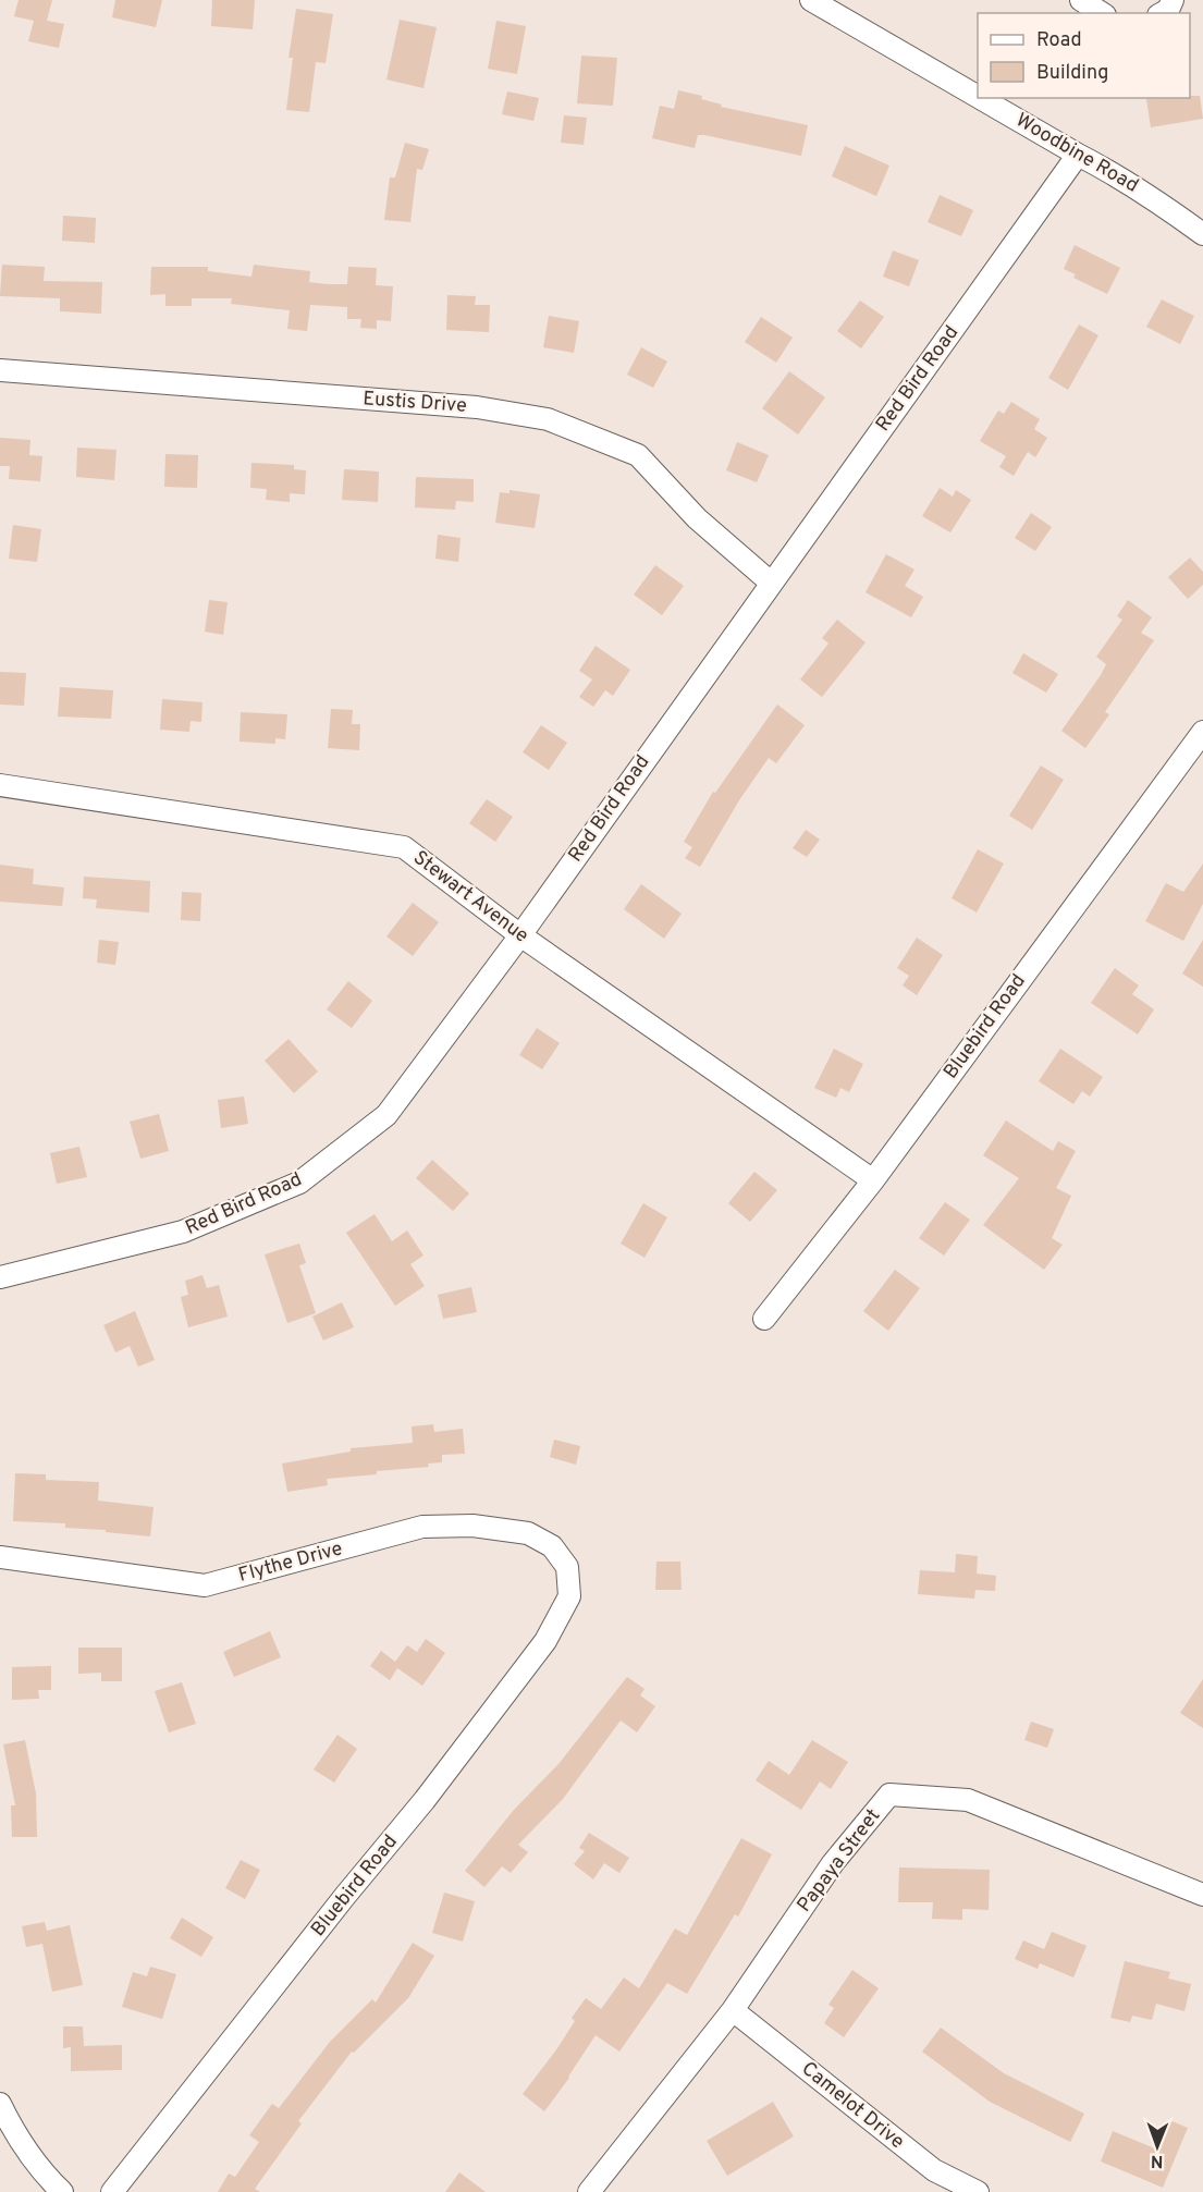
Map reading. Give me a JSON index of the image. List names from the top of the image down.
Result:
{
  "streets": {
    "street": [
      "Woodbine Road",
      "Red Bird Road",
      "Eustis Drive",
      "Stewart Avenue",
      "Bluebird Road",
      "Flythe Drive",
      "Papaya Street",
      "Camelot Drive"
    ]
  },
  "crossings": [
    ["Woodbine Road", "Red Bird Road"],
    ["Red Bird Road", "Eustis Drive"],
    ["Red Bird Road", "Stewart Avenue"],
    ["Stewart Avenue", "Bluebird Road"],
    ["Bluebird Road", "Flythe Drive"],
    ["Papaya Street", "Camelot Drive"]
  ],
  "legend": ["Road", "Building"],
  "north": "bottom"
}
